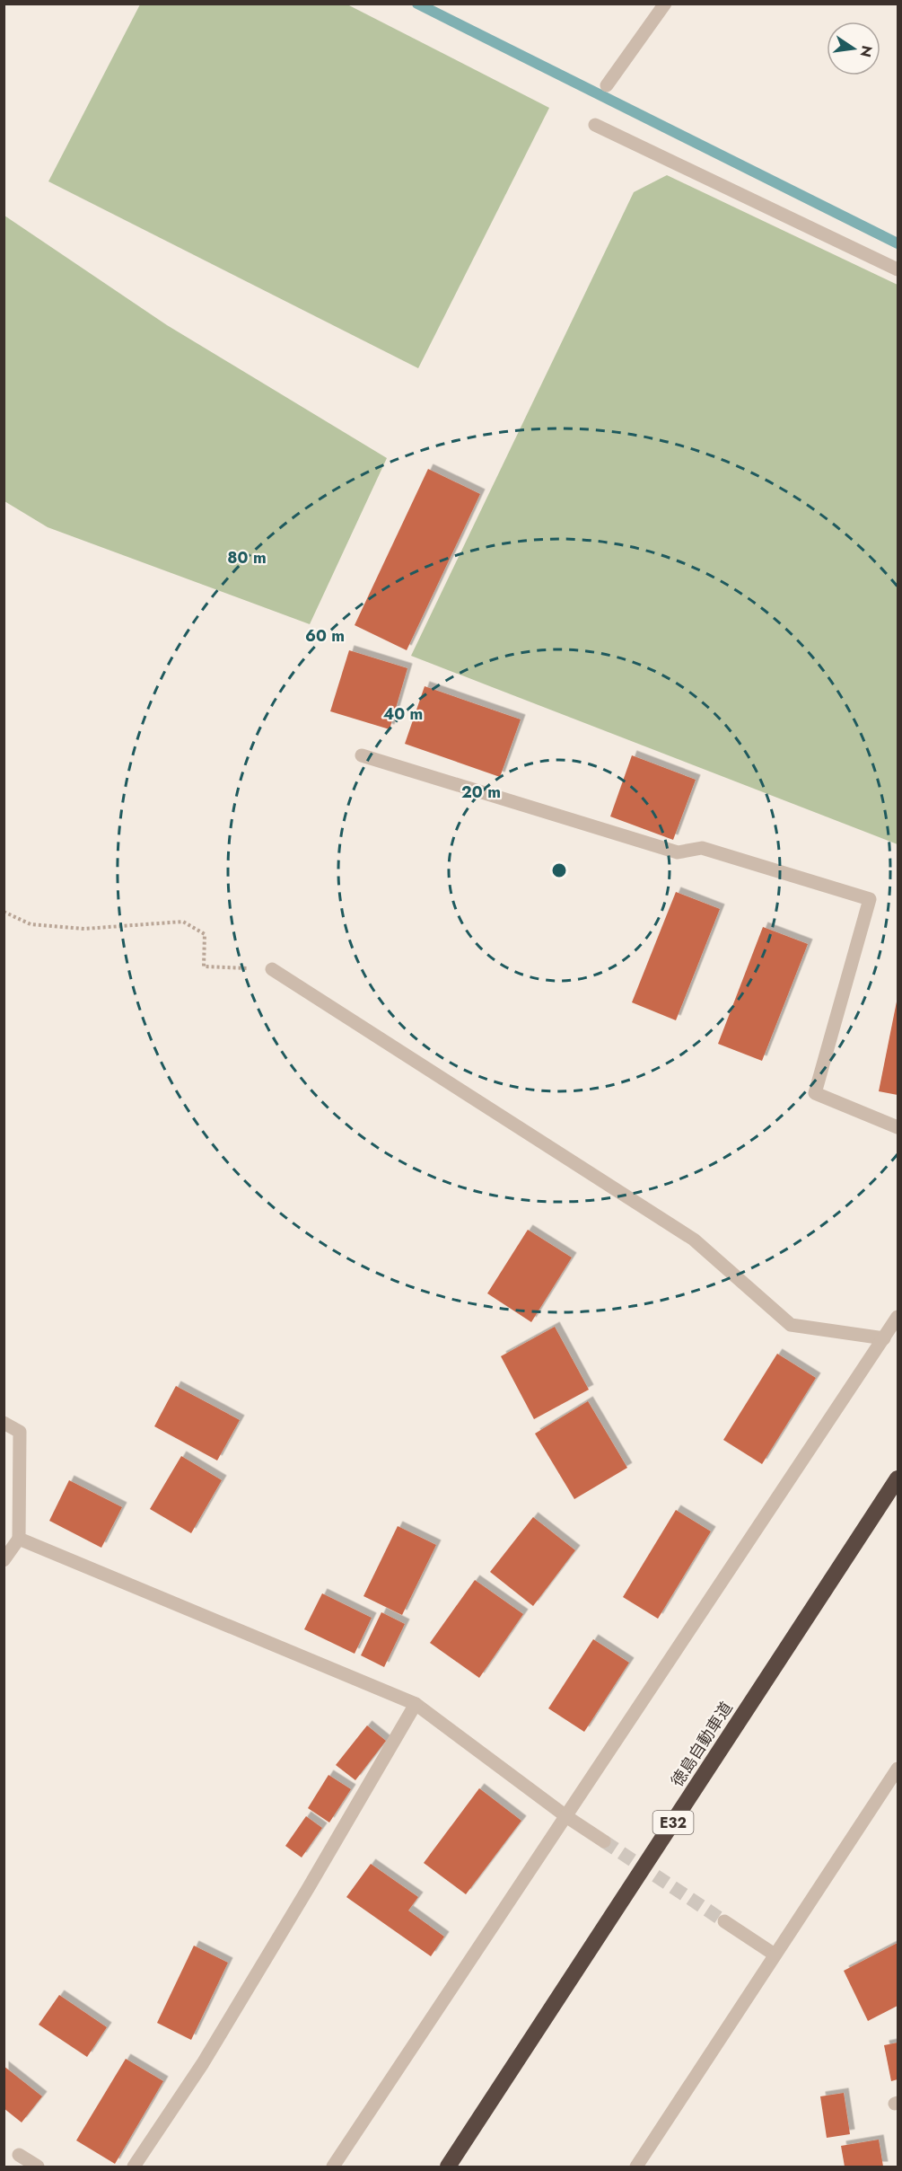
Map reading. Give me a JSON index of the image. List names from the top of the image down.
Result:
{
  "streets": {
    "highway": ["徳島自動車道", "E32"]
  },
  "north": "right",
  "rings": [
    "80 m",
    "60 m",
    "40 m",
    "20 m"
  ]
}
